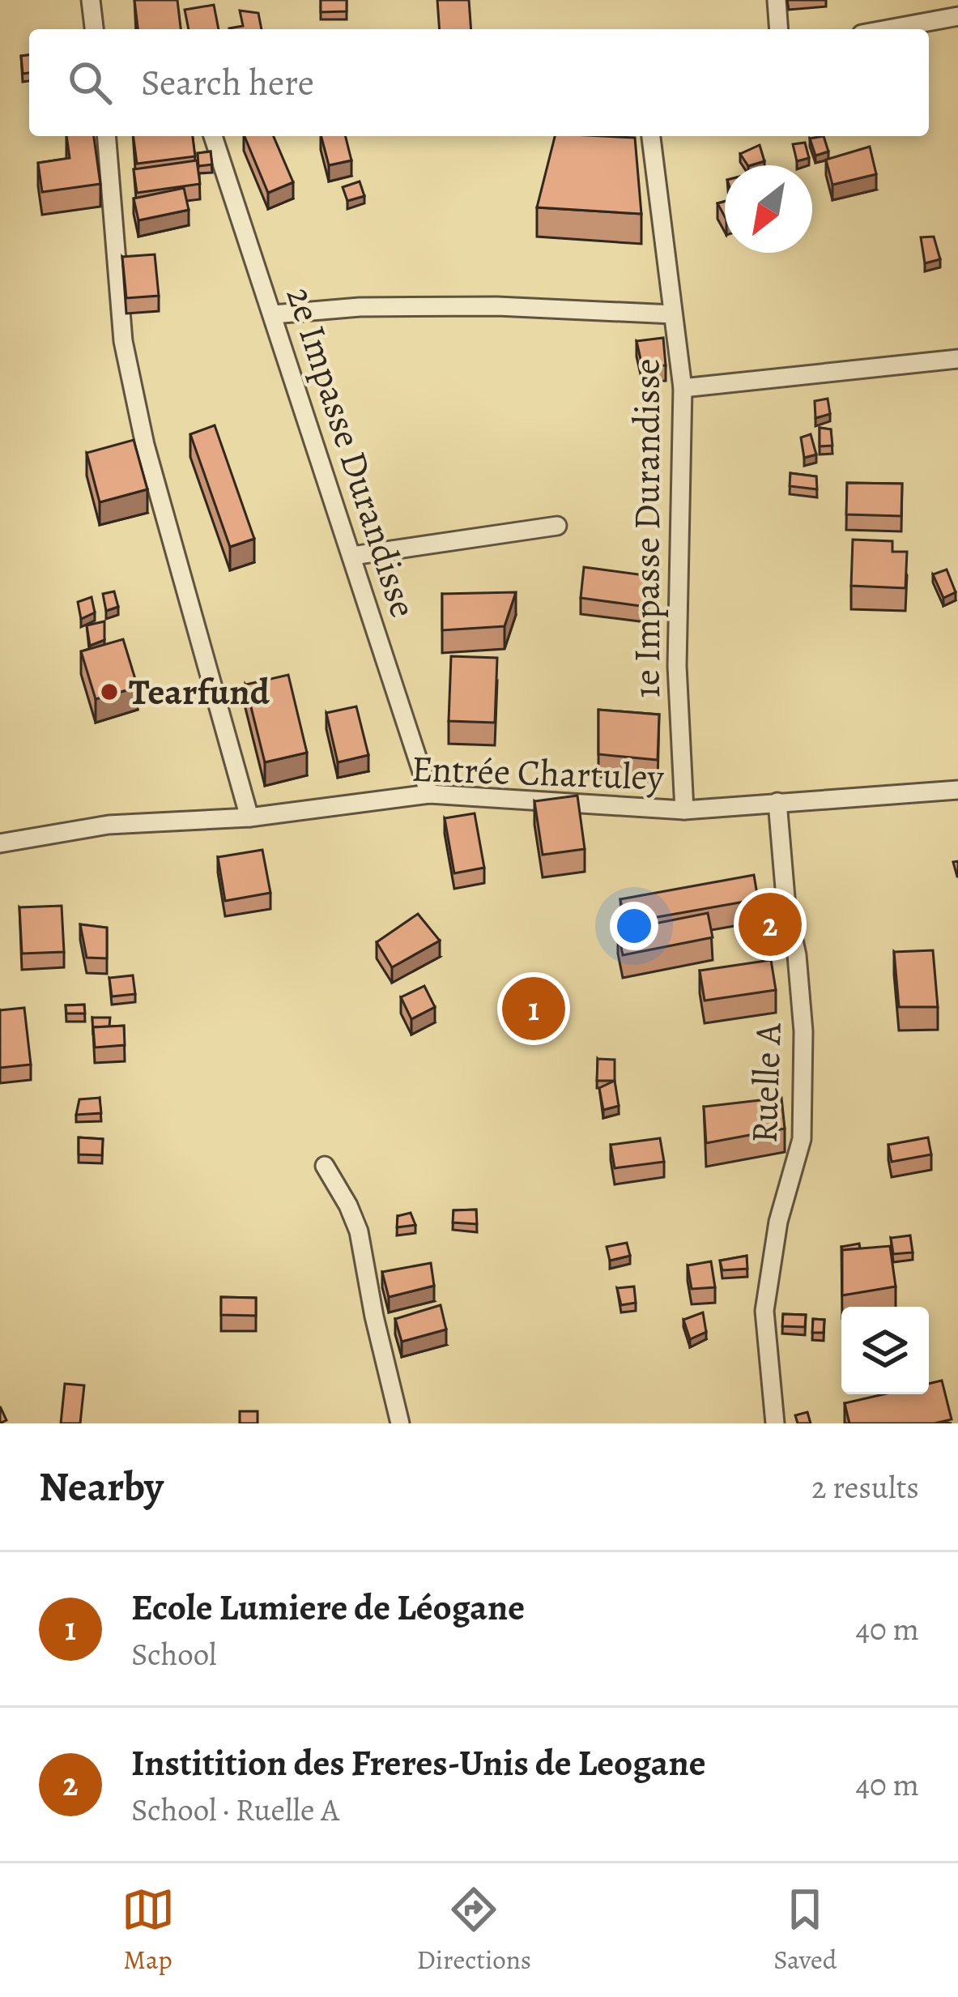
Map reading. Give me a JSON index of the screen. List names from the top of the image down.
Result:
{
  "streets": {
    "street": [
      "2e Impasse Durandisse",
      "1e Impasse Durandisse",
      "Entrée Chartuley",
      "Ruelle A"
    ]
  },
  "crossings": [
    ["2e Impasse Durandisse", "Entrée Chartuley"],
    ["1e Impasse Durandisse", "Entrée Chartuley"],
    ["Entrée Chartuley", "Ruelle A"]
  ],
  "places": ["Tearfund"],
  "north": "bottom left",
  "page": {
    "search": "Search here",
    "pins": ["2", "1"],
    "heading": ["Nearby", "2 results"],
    "list": [
      {
        "mark": "1",
        "name": "Ecole Lumiere de Léogane",
        "note": "School",
        "value": "40 m"
      },
      {
        "mark": "2",
        "name": "Institition des Freres-Unis de Leogane",
        "note": "School · Ruelle A",
        "value": "40 m"
      }
    ],
    "nav": ["Map", "Directions", "Saved"]
  }
}
